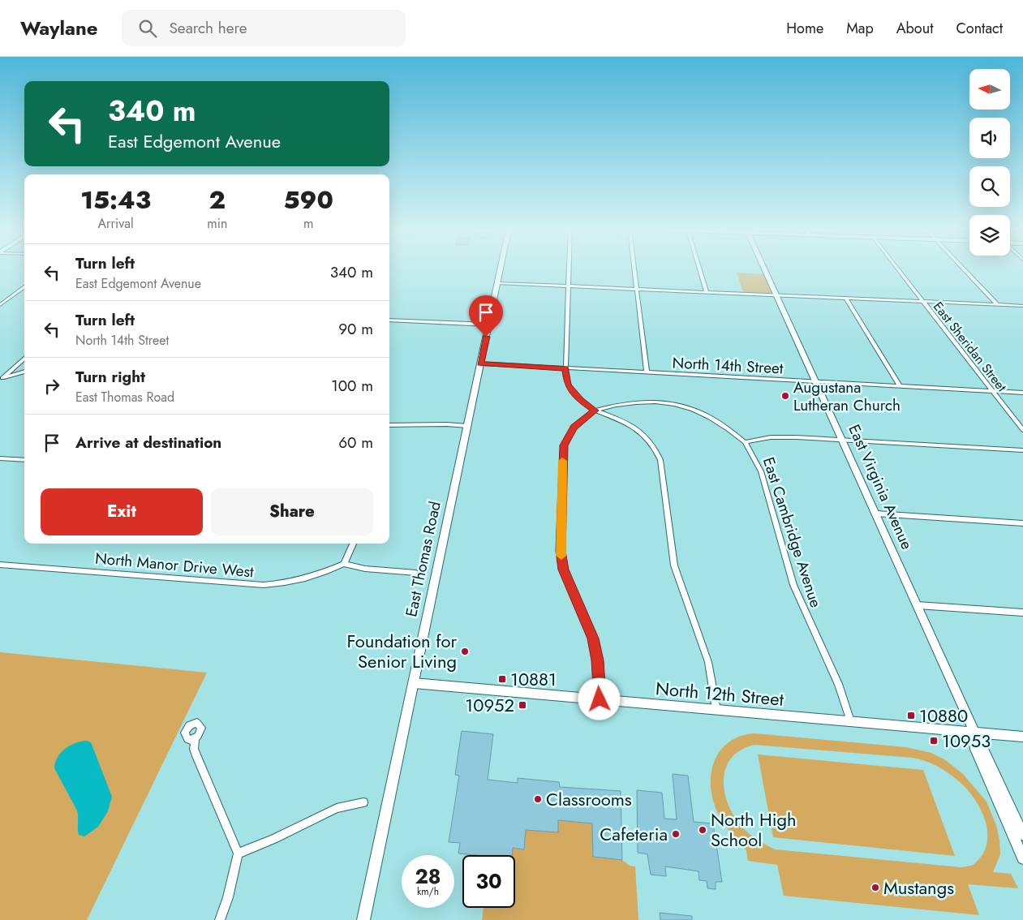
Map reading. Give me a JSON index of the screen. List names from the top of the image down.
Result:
{
  "streets": {
    "main road": ["East Thomas Road"],
    "street": [
      "East Sheridan Street",
      "North 14th Street",
      "East Virginia Avenue",
      "East Cambridge Avenue",
      "North Manor Drive West",
      "North 12th Street"
    ]
  },
  "crossings": [
    ["East Sheridan Street", "North 14th Street"],
    ["North 14th Street", "East Virginia Avenue"],
    ["North 14th Street", "East Thomas Road"],
    ["East Virginia Avenue", "North 12th Street"],
    ["East Cambridge Avenue", "North 12th Street"],
    ["East Thomas Road", "North 12th Street"]
  ],
  "places": {
    "other": [
      "Augustana Lutheran Church",
      "Foundation for Senior Living",
      "Classrooms",
      "North High School",
      "Cafeteria",
      "Mustangs"
    ],
    "transit": [
      "10881",
      "10952",
      "10880",
      "10953"
    ]
  },
  "north": "left",
  "page": {
    "header": "Waylane",
    "search": "Search here",
    "nav": [
      "Home",
      "Map",
      "About",
      "Contact"
    ],
    "turn": ["340 m", "East Edgemont Avenue"],
    "eta": [
      "15:43",
      "Arrival",
      "2",
      "min",
      "590",
      "m"
    ],
    "list": [
      {
        "name": "Turn left",
        "note": "East Edgemont Avenue",
        "value": "340 m"
      },
      {
        "name": "Turn left",
        "note": "North 14th Street",
        "value": "90 m"
      },
      {
        "name": "Turn right",
        "note": "East Thomas Road",
        "value": "100 m"
      },
      {
        "name": "Arrive at destination",
        "value": "60 m"
      }
    ],
    "buttons": ["Exit", "Share"],
    "speed": "28 km/h",
    "limit": "30"
  }
}
